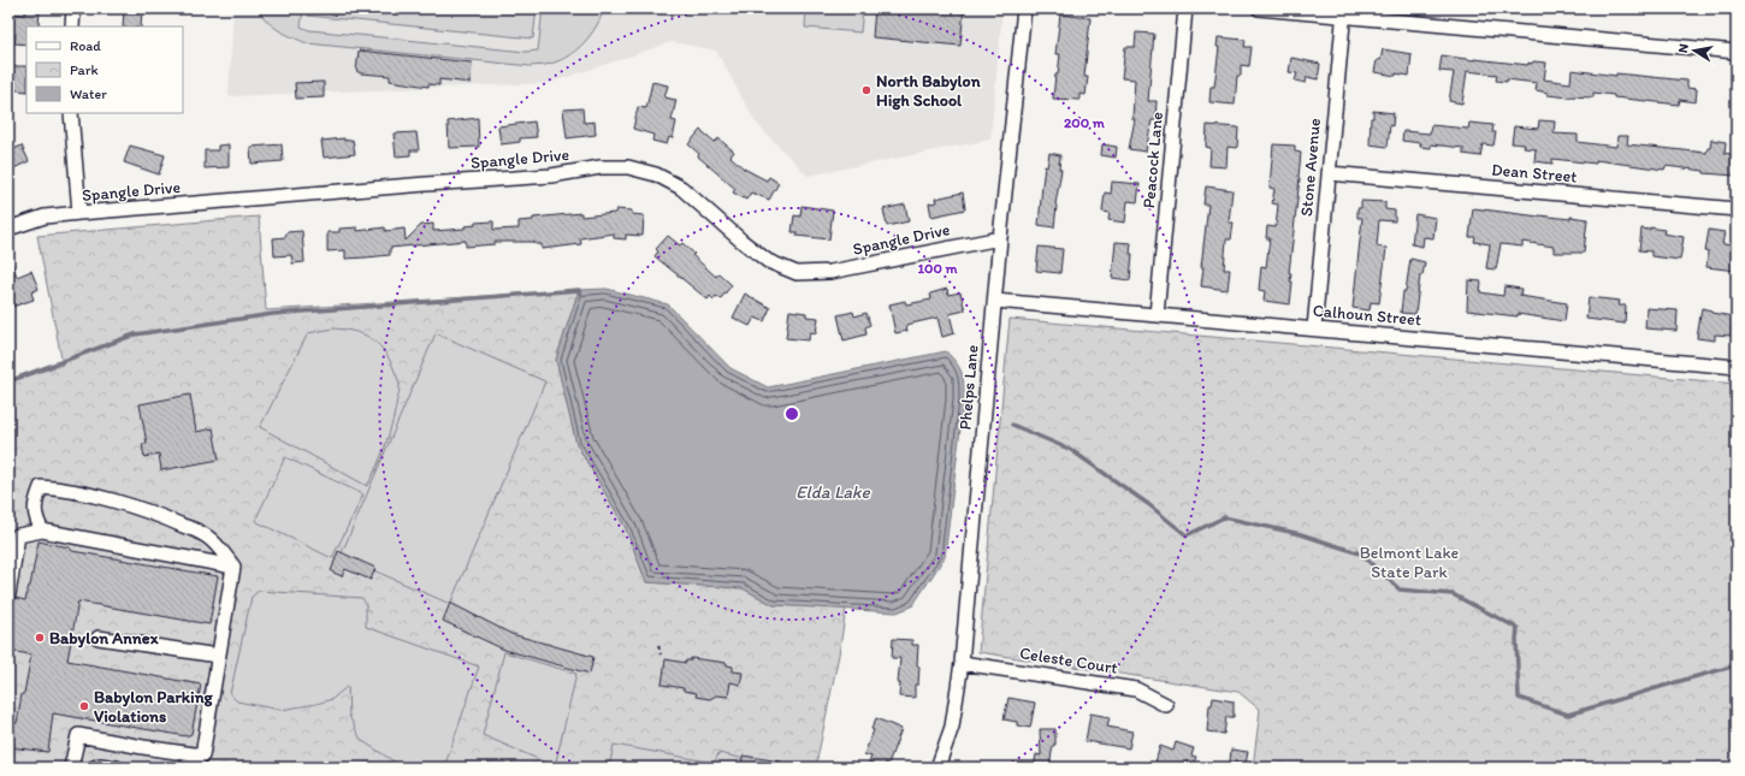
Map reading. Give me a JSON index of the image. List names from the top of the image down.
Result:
{
  "streets": {
    "street": [
      "Spangle Drive",
      "Peacock Lane",
      "Stone Avenue",
      "Dean Street",
      "Calhoun Street",
      "Phelps Lane",
      "Celeste Court"
    ]
  },
  "crossings": [
    ["Spangle Drive", "Phelps Lane"],
    ["Peacock Lane", "Calhoun Street"],
    ["Stone Avenue", "Dean Street"],
    ["Stone Avenue", "Calhoun Street"],
    ["Calhoun Street", "Phelps Lane"],
    ["Phelps Lane", "Celeste Court"]
  ],
  "water": ["Elda Lake"],
  "parks": ["Belmont Lake State Park"],
  "places": ["North Babylon High School", "Babylon Annex", "Babylon Parking Violations"],
  "legend": ["Road", "Park", "Water"],
  "north": "left",
  "rings": ["200 m", "100 m"]
}
